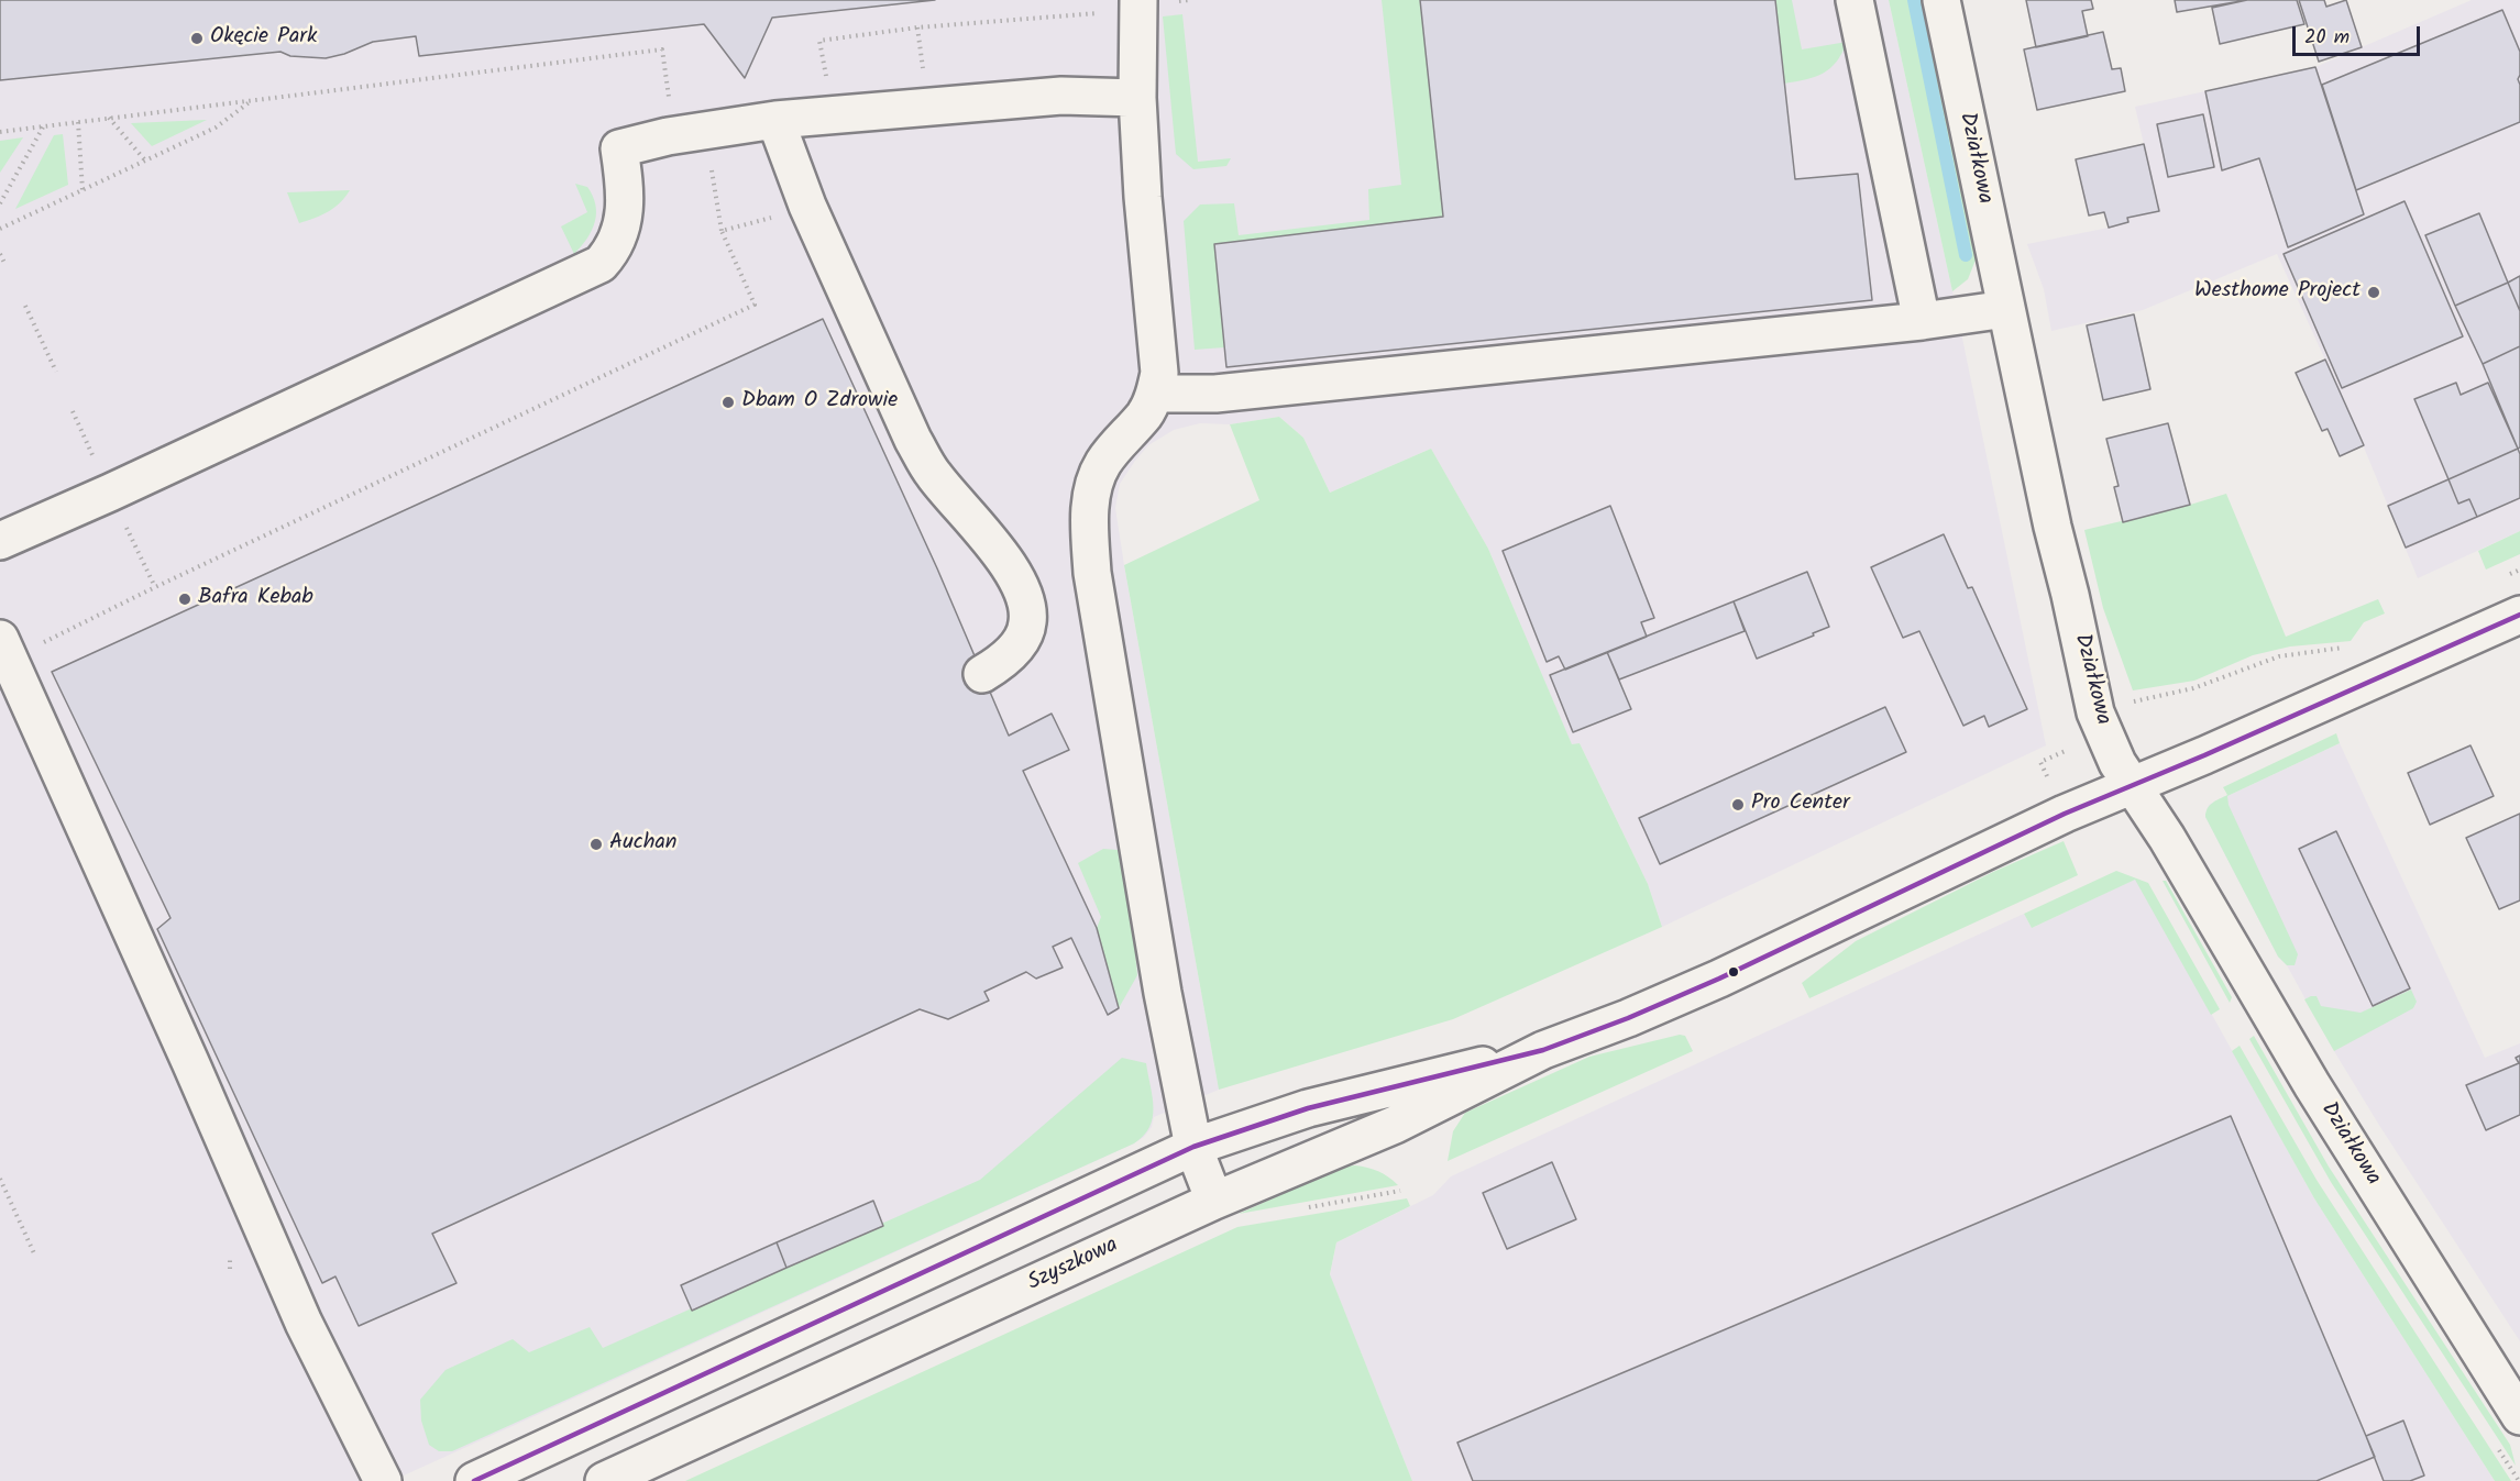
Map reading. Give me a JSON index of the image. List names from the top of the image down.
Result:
{
  "streets": {
    "street": ["Działkowa", "Szyszkowa"]
  },
  "crossings": [
    ["Działkowa", "Szyszkowa"]
  ],
  "places": [
    "Okęcie Park",
    "Westhome Project",
    "Dbam O Zdrowie",
    "Bafra Kebab",
    "Pro Center",
    "Auchan"
  ],
  "scale_bar": "20 m"
}
